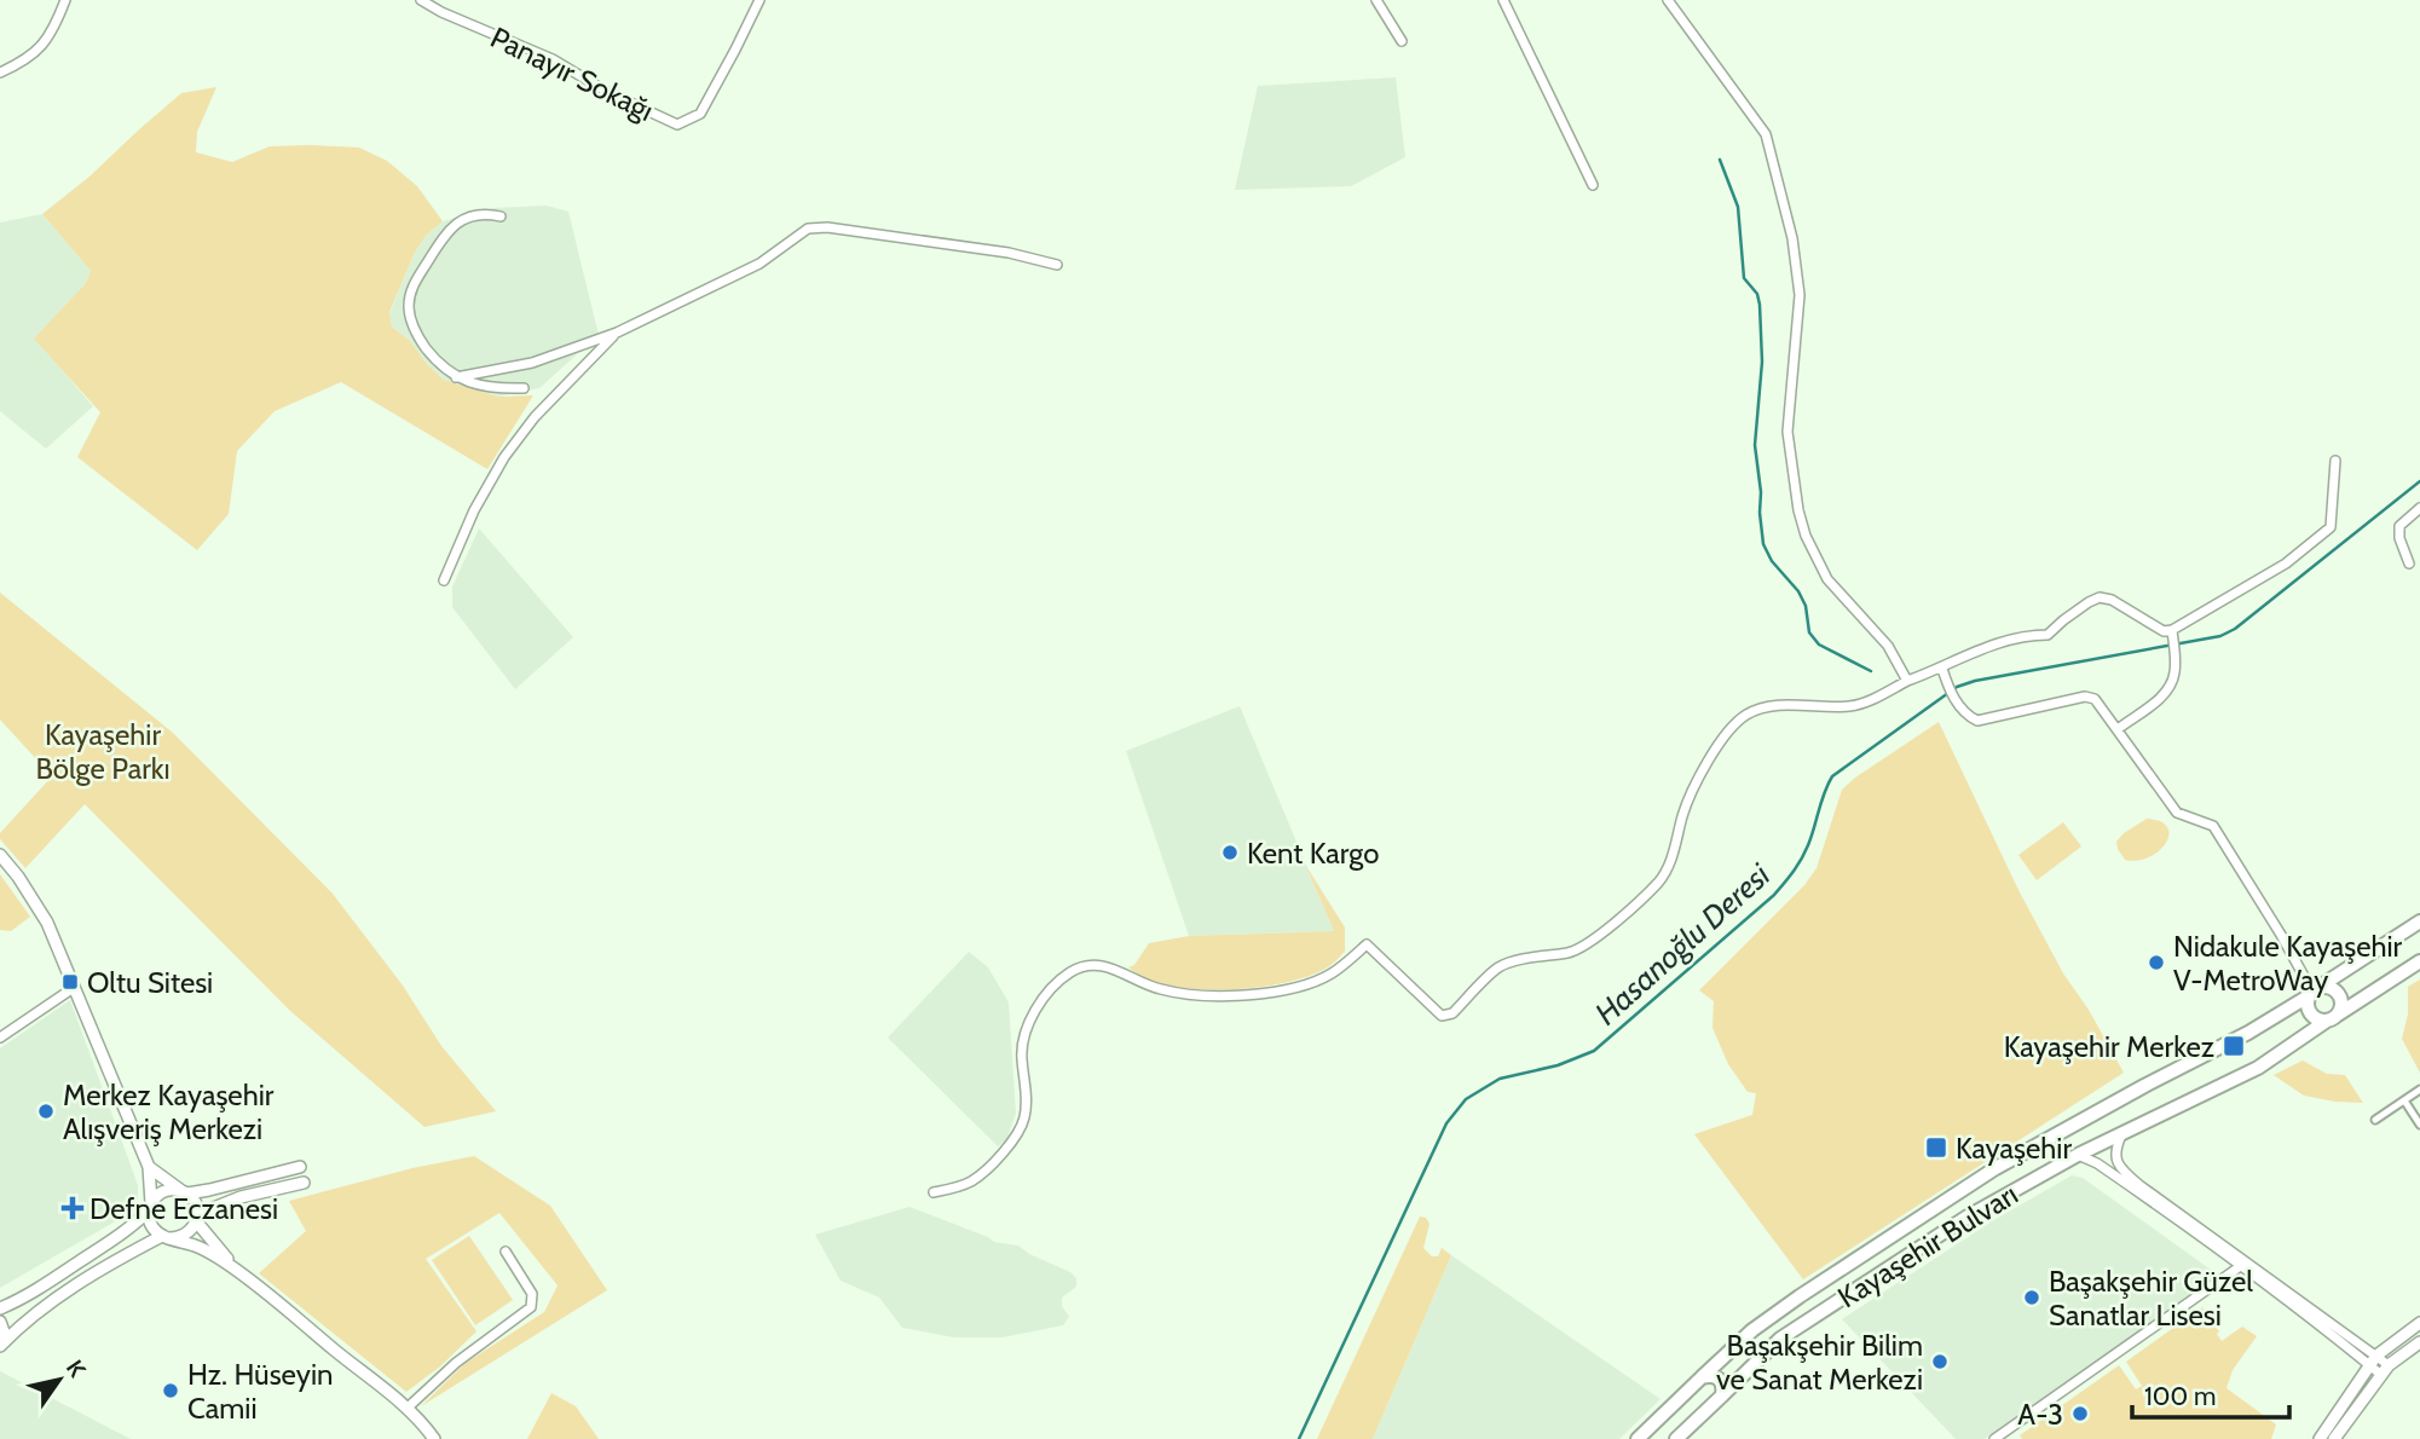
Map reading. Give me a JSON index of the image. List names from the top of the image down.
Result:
{
  "streets": {
    "main road": ["Kayaşehir Bulvarı"],
    "street": ["Panayır Sokağı"]
  },
  "water": ["Hasanoğlu Deresi"],
  "parks": ["Kayaşehir Bölge Parkı"],
  "places": {
    "other": [
      "Kent Kargo",
      "Nidakule Kayaşehir V-MetroWay",
      "Merkez Kayaşehir Alışveriş Merkezi",
      "Başakşehir Güzel Sanatlar Lisesi",
      "Başakşehir Bilim ve Sanat Merkezi",
      "Hz. Hüseyin Camii",
      "A-3"
    ],
    "transit": ["Oltu Sitesi", "Kayaşehir Merkez", "Kayaşehir"],
    "health": ["Defne Eczanesi"]
  },
  "scale_bar": "100 m",
  "north": "top right"
}
